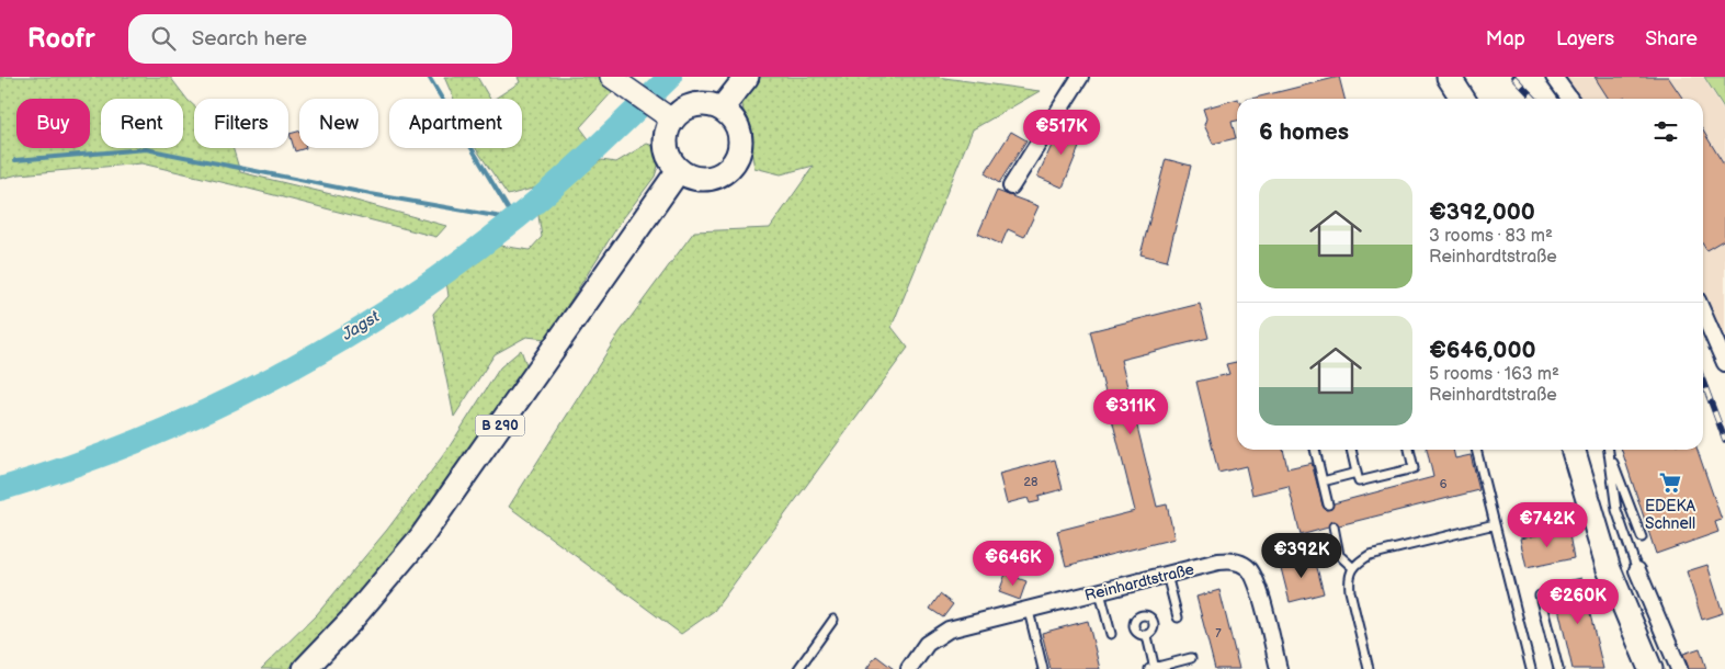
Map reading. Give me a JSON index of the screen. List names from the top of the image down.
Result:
{
  "streets": {
    "main road": ["B 290"],
    "street": ["Reinhardtstraße"]
  },
  "water": ["Jagst"],
  "places": {
    "supermarket": ["EDEKA Schnell"]
  },
  "house_numbers": ["28", "6", "7"],
  "page": {
    "header": "Roofr",
    "search": "Search here",
    "nav": ["Map", "Layers", "Share"],
    "chip": [
      "Buy",
      "Rent",
      "Filters",
      "New",
      "Apartment"
    ],
    "heading": "6 homes",
    "price": [
      "€517K",
      "€311K",
      "€742K",
      "€392K",
      "€646K",
      "€260K"
    ],
    "list": [
      {
        "name": "€392,000",
        "note": "3 rooms · 83 m² · Reinhardtstraße"
      },
      {
        "name": "€646,000",
        "note": "5 rooms · 163 m² · Reinhardtstraße"
      }
    ]
  }
}
